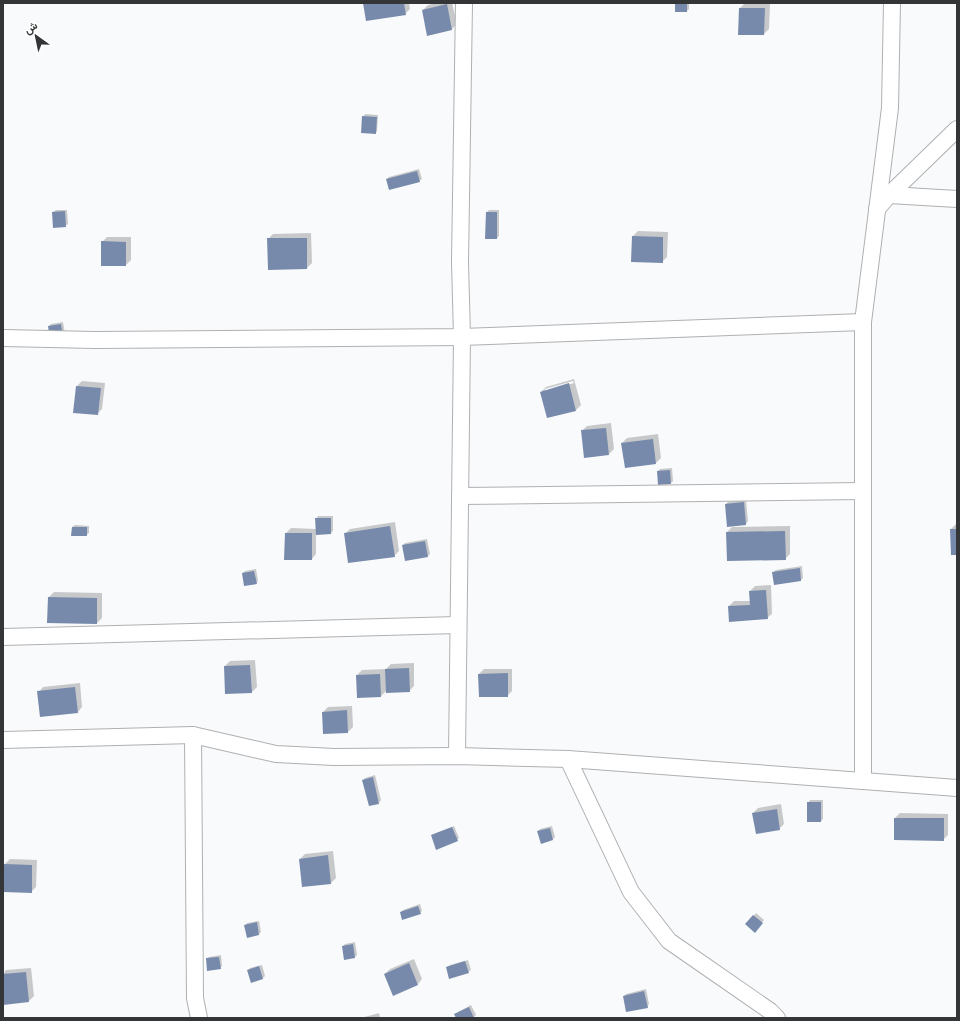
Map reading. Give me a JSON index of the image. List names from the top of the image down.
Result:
{
  "north": "top left"
}
